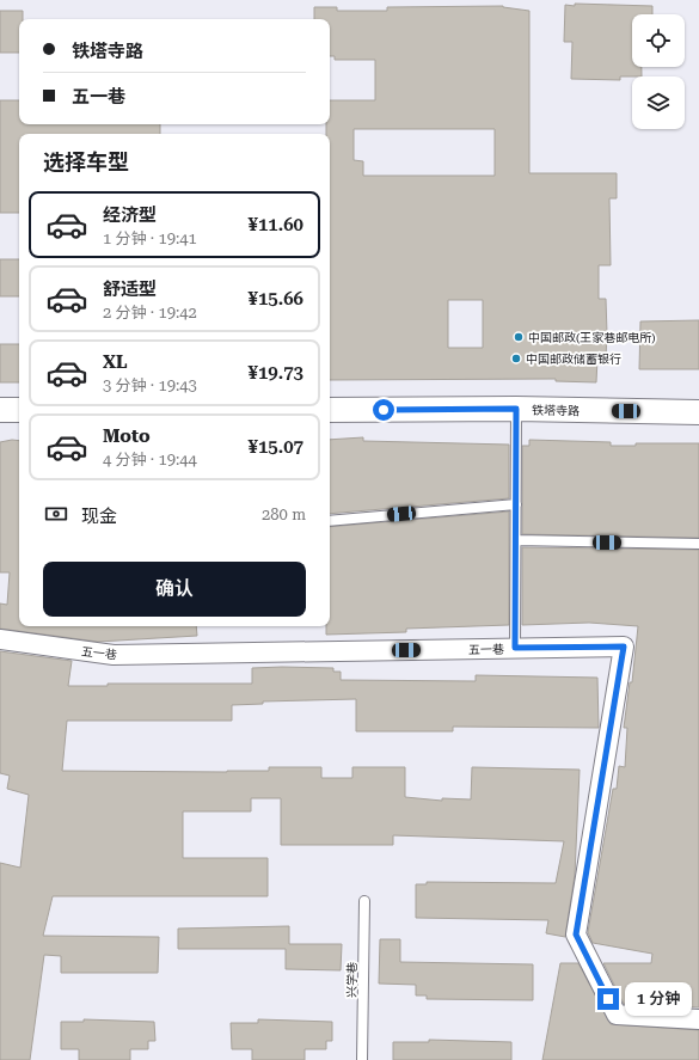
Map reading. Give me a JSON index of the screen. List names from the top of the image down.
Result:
{
  "streets": {
    "street": ["铁塔寺路", "五一巷"],
    "lane": ["兴学巷"]
  },
  "places": ["中国邮政(王家巷邮电所)", "中国邮政储蓄银行"],
  "page": {
    "banner": ["铁塔寺路", "五一巷"],
    "heading": "选择车型",
    "list": [
      {
        "name": "经济型",
        "note": "1 分钟 · 19:41",
        "value": "¥11.60"
      },
      {
        "name": "舒适型",
        "note": "2 分钟 · 19:42",
        "value": "¥15.66"
      },
      {
        "name": "XL",
        "note": "3 分钟 · 19:43",
        "value": "¥19.73"
      },
      {
        "name": "Moto",
        "note": "4 分钟 · 19:44",
        "value": "¥15.07"
      }
    ],
    "pay": ["现金", "280 m"],
    "buttons": "确认",
    "bubble": "1 分钟"
  }
}
